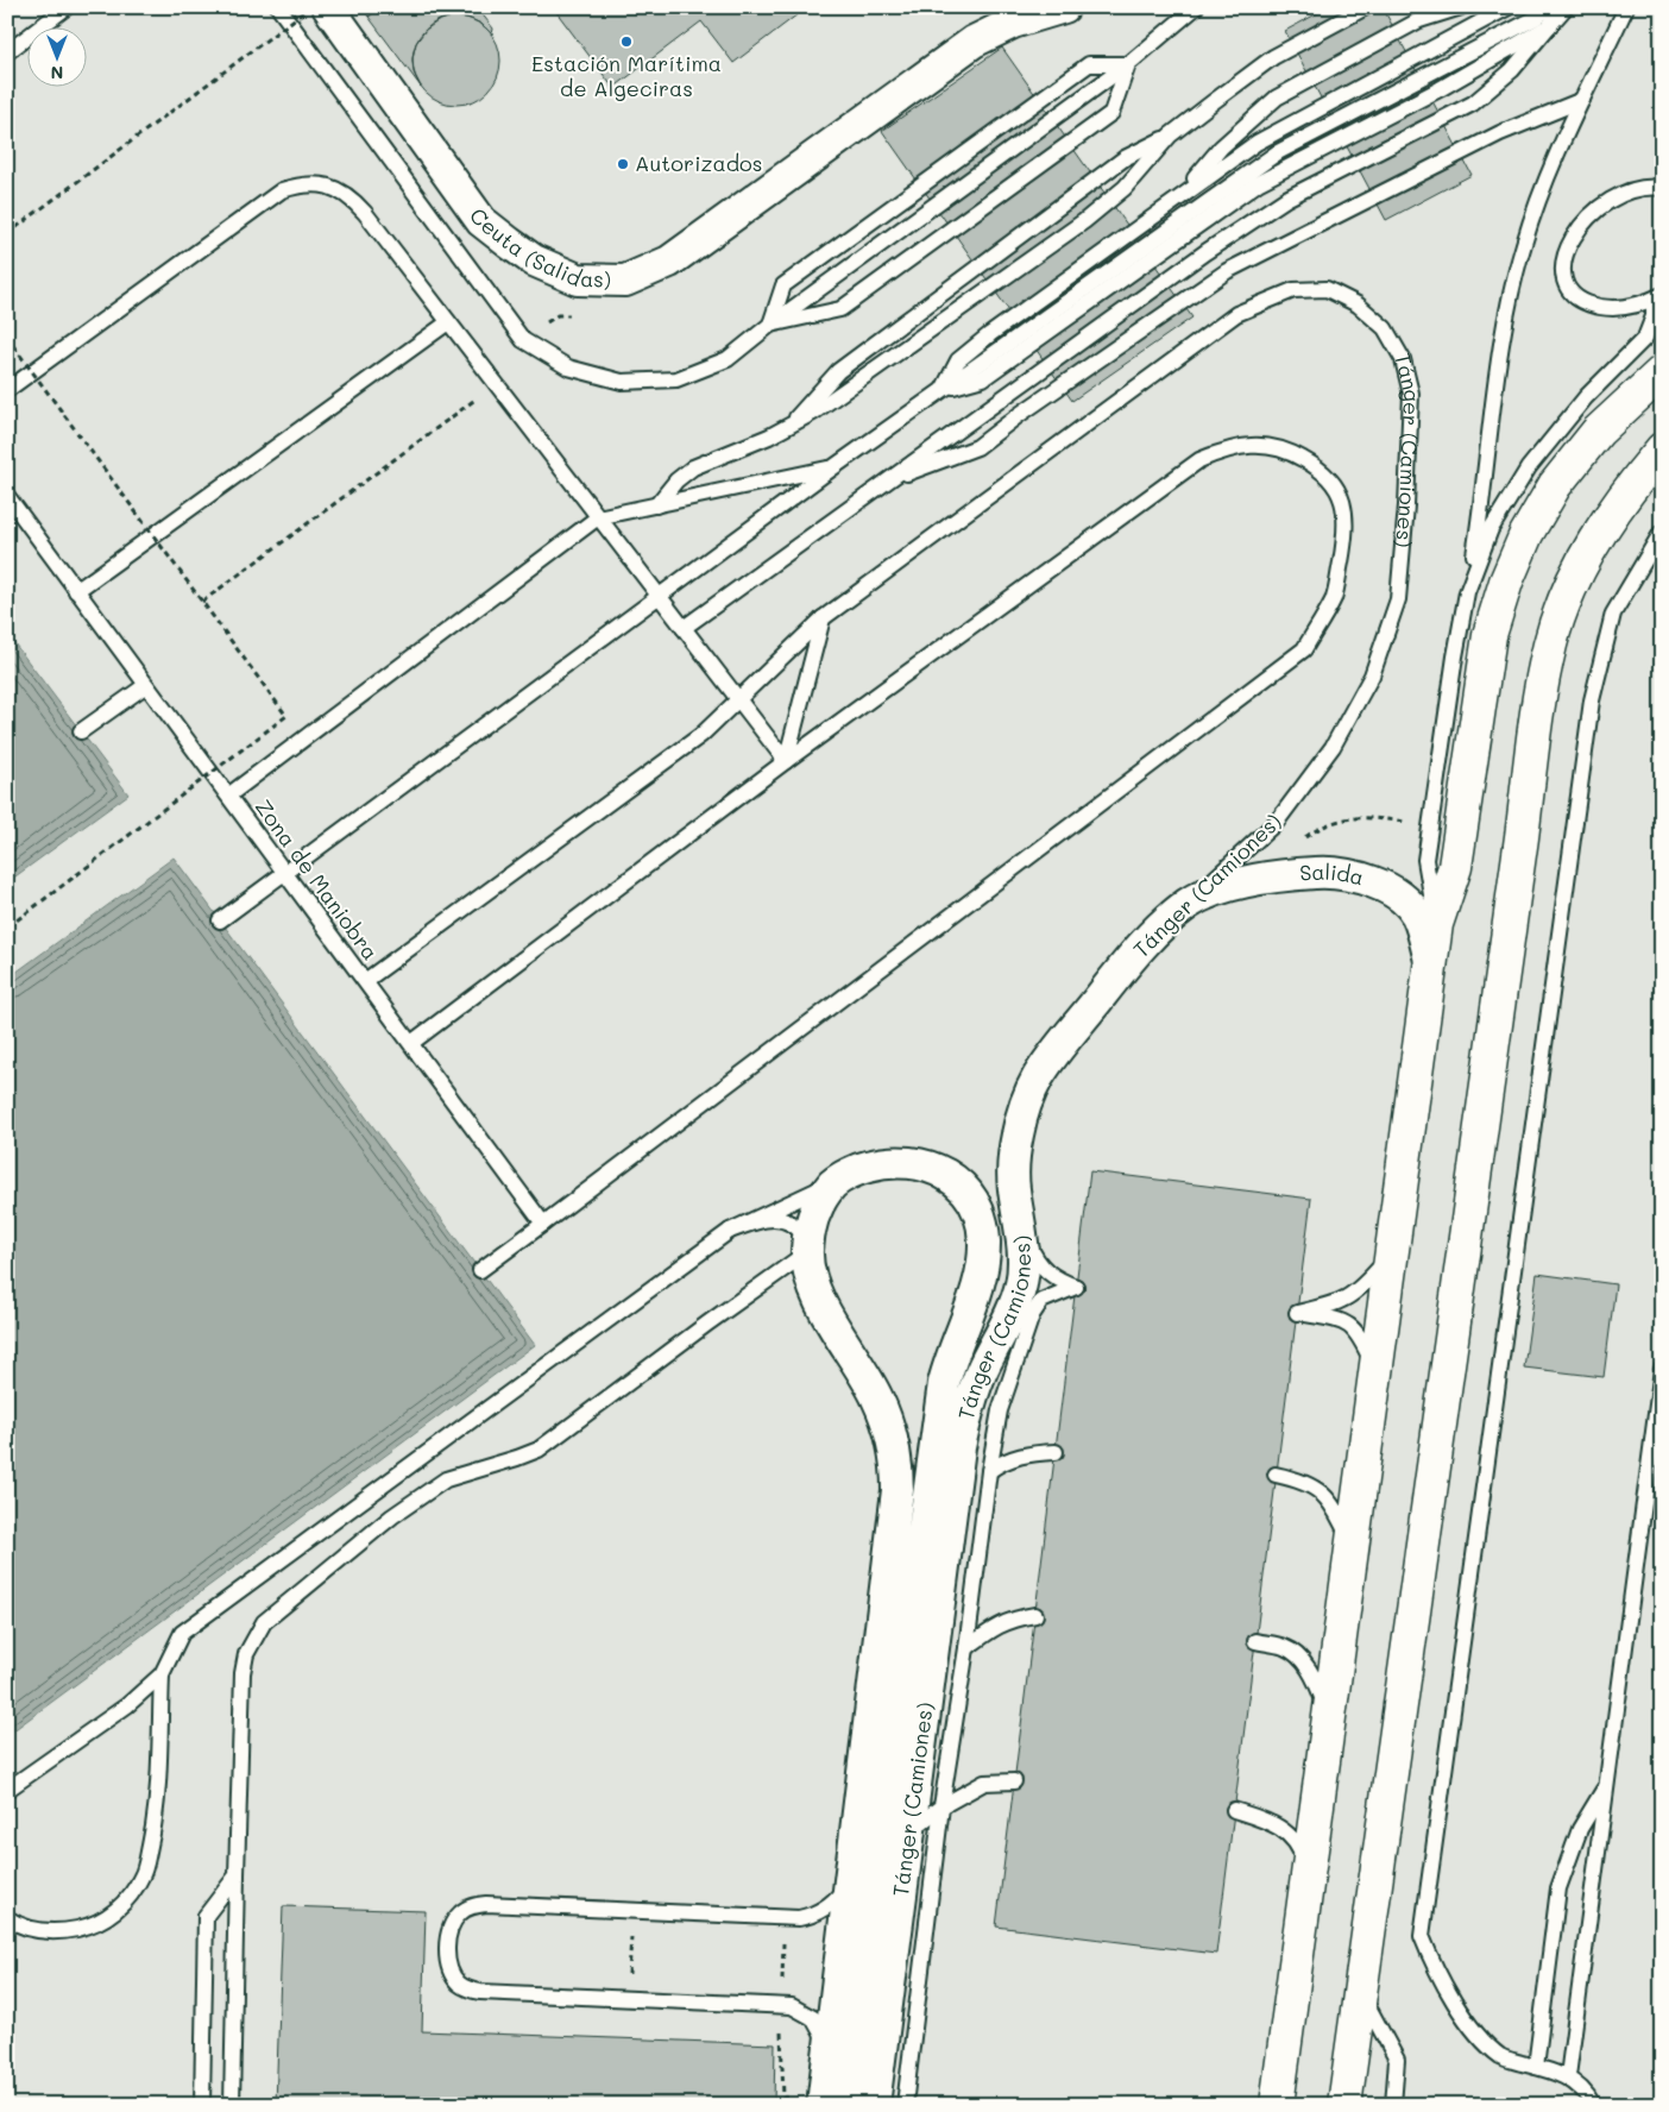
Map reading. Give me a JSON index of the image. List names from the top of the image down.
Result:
{
  "streets": {
    "street": ["Ceuta (Salidas)", "Tánger (Camiones)", "Salida"],
    "lane": ["Zona de Maniobra"]
  },
  "crossings": [
    ["Tánger (Camiones)", "Salida"],
    ["Tánger (Camiones)", "Zona de Maniobra"]
  ],
  "places": ["Estación Marítima de Algeciras", "Autorizados"],
  "north": "bottom"
}
